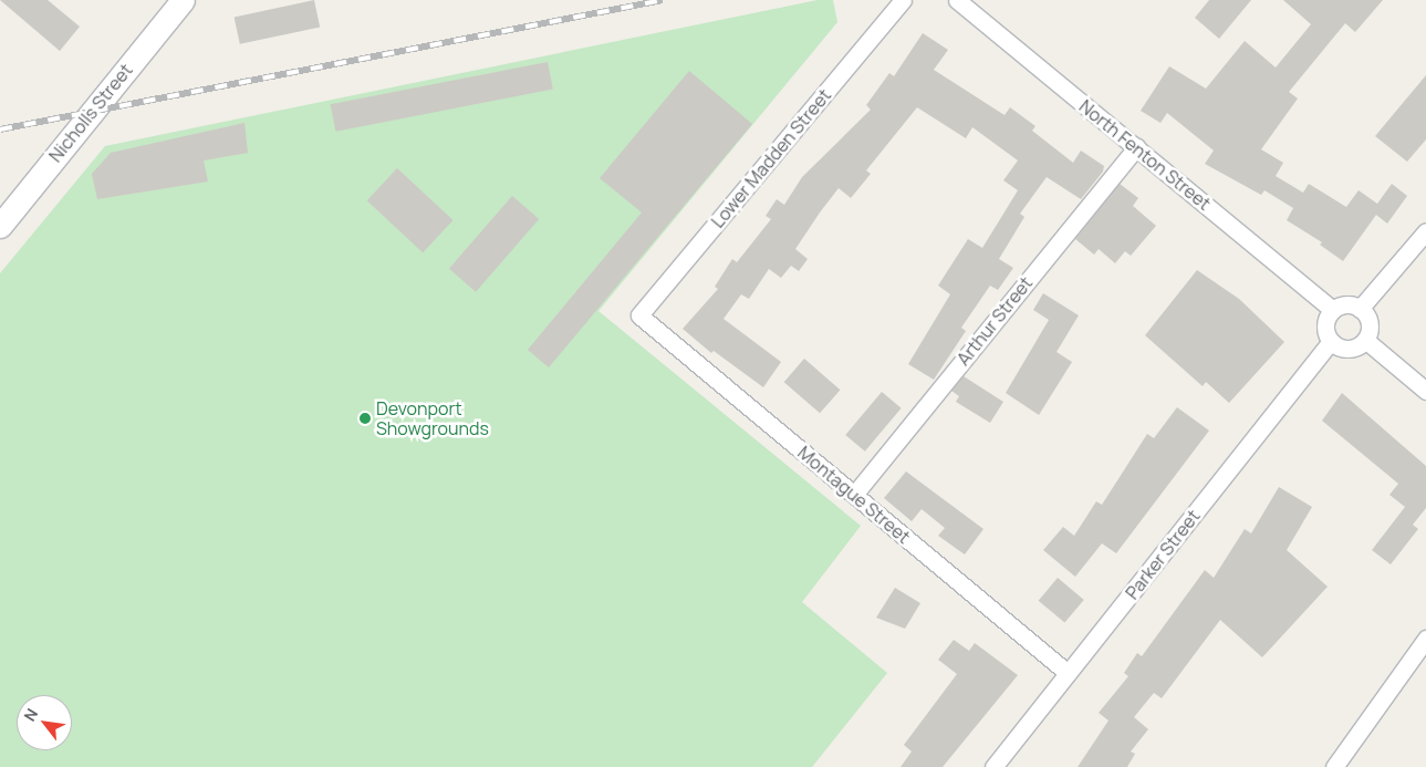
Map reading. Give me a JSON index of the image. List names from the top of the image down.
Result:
{
  "streets": {
    "street": [
      "Nicholls Street",
      "North Fenton Street",
      "Lower Madden Street",
      "Arthur Street",
      "Montague Street",
      "Parker Street"
    ]
  },
  "crossings": [
    ["North Fenton Street", "Arthur Street"],
    ["North Fenton Street", "Parker Street"],
    ["Lower Madden Street", "Montague Street"],
    ["Arthur Street", "Montague Street"],
    ["Montague Street", "Parker Street"]
  ],
  "places": ["Devonport Showgrounds"],
  "north": "top left"
}
